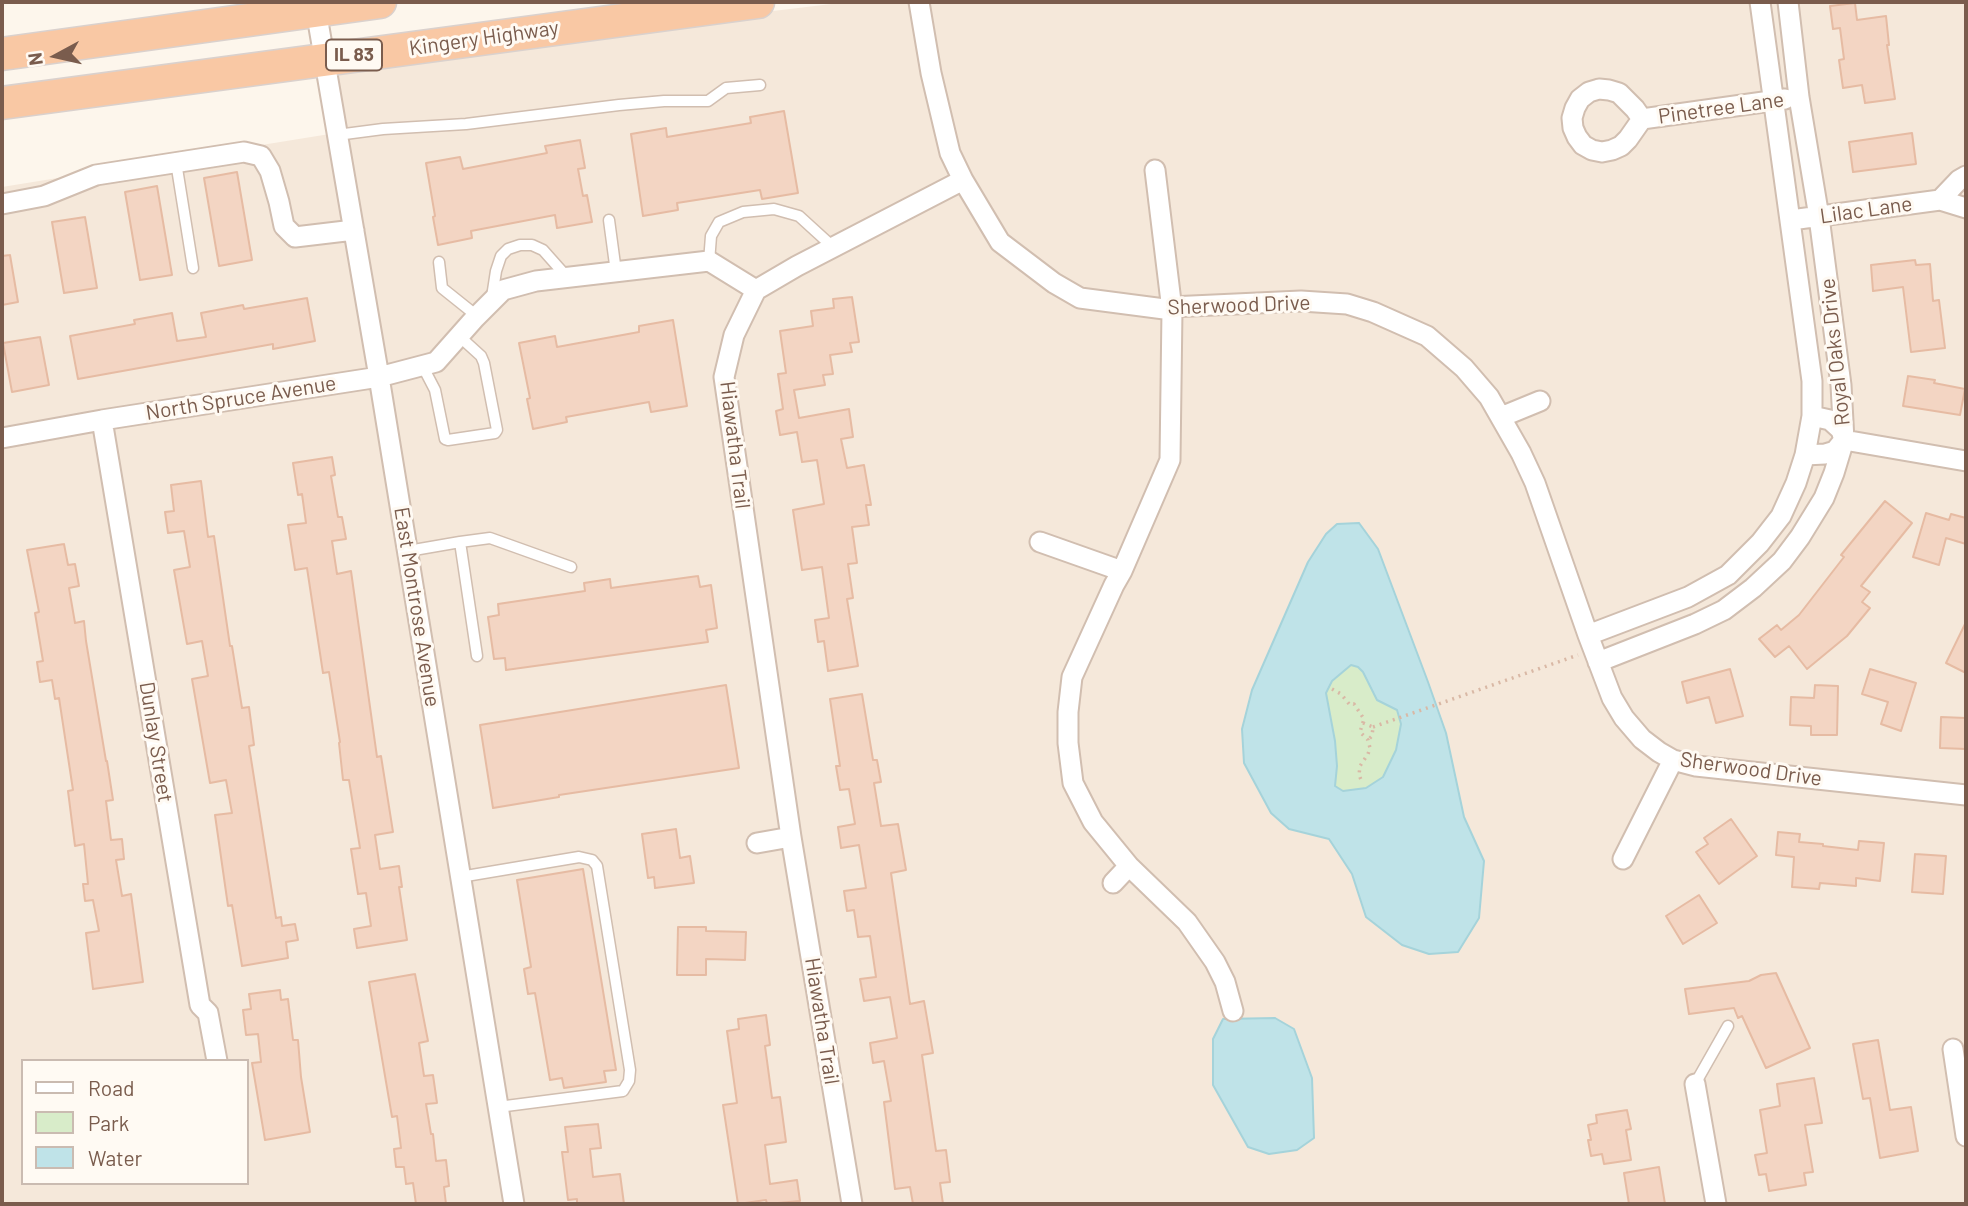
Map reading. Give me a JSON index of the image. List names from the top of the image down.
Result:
{
  "streets": {
    "highway": ["Kingery Highway", "IL 83"],
    "street": [
      "Pinetree Lane",
      "Lilac Lane",
      "Sherwood Drive",
      "Royal Oaks Drive",
      "North Spruce Avenue",
      "Hiawatha Trail",
      "East Montrose Avenue",
      "Dunlay Street"
    ]
  },
  "crossings": [
    ["Kingery Highway", "East Montrose Avenue"],
    ["IL 83", "East Montrose Avenue"],
    ["Pinetree Lane", "Royal Oaks Drive"],
    ["Lilac Lane", "Royal Oaks Drive"],
    ["Sherwood Drive", "Royal Oaks Drive"],
    ["North Spruce Avenue", "East Montrose Avenue"],
    ["North Spruce Avenue", "Dunlay Street"]
  ],
  "legend": ["Road", "Park", "Water"],
  "north": "left"
}
